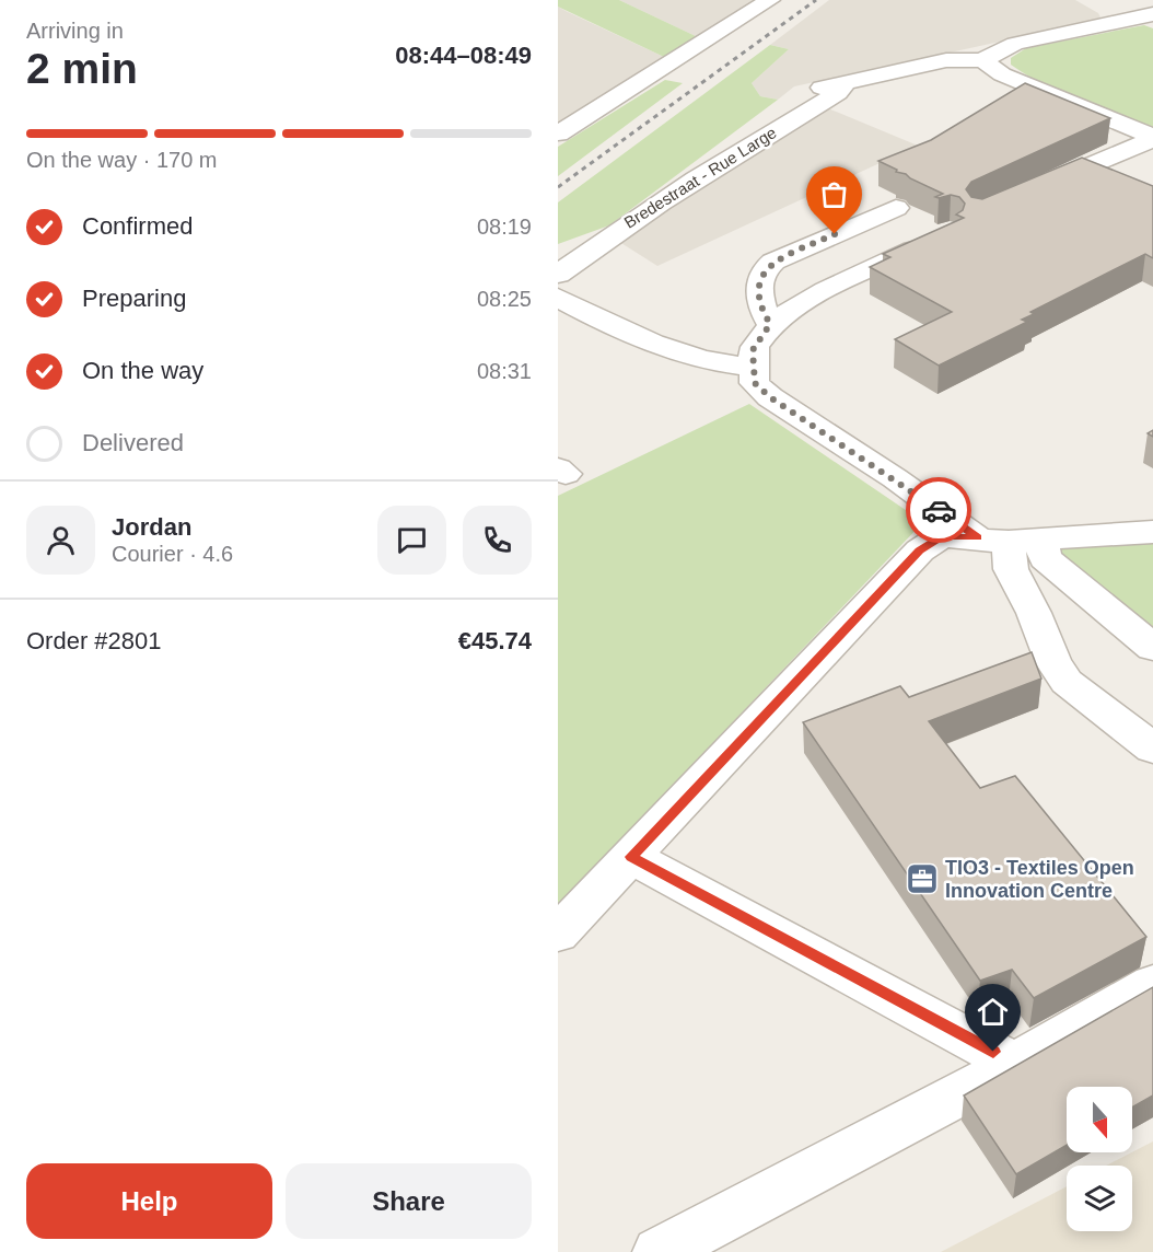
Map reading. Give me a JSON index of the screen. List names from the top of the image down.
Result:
{
  "streets": {
    "street": ["Bredestraat - Rue Large"]
  },
  "places": {
    "office": ["TIO3 - Textiles Open Innovation Centre"]
  },
  "north": "bottom",
  "page": {
    "heading": ["2 min", "Arriving in", "08:44–08:49"],
    "panel": [
      "Jordan",
      "Courier · 4.6",
      "Order #2801",
      "€45.74"
    ],
    "bar": "On the way · 170 m",
    "list": [
      ["Confirmed", "08:19"],
      ["Preparing", "08:25"],
      ["On the way", "08:31"],
      "Delivered"
    ],
    "buttons": ["Help", "Share"]
  }
}
